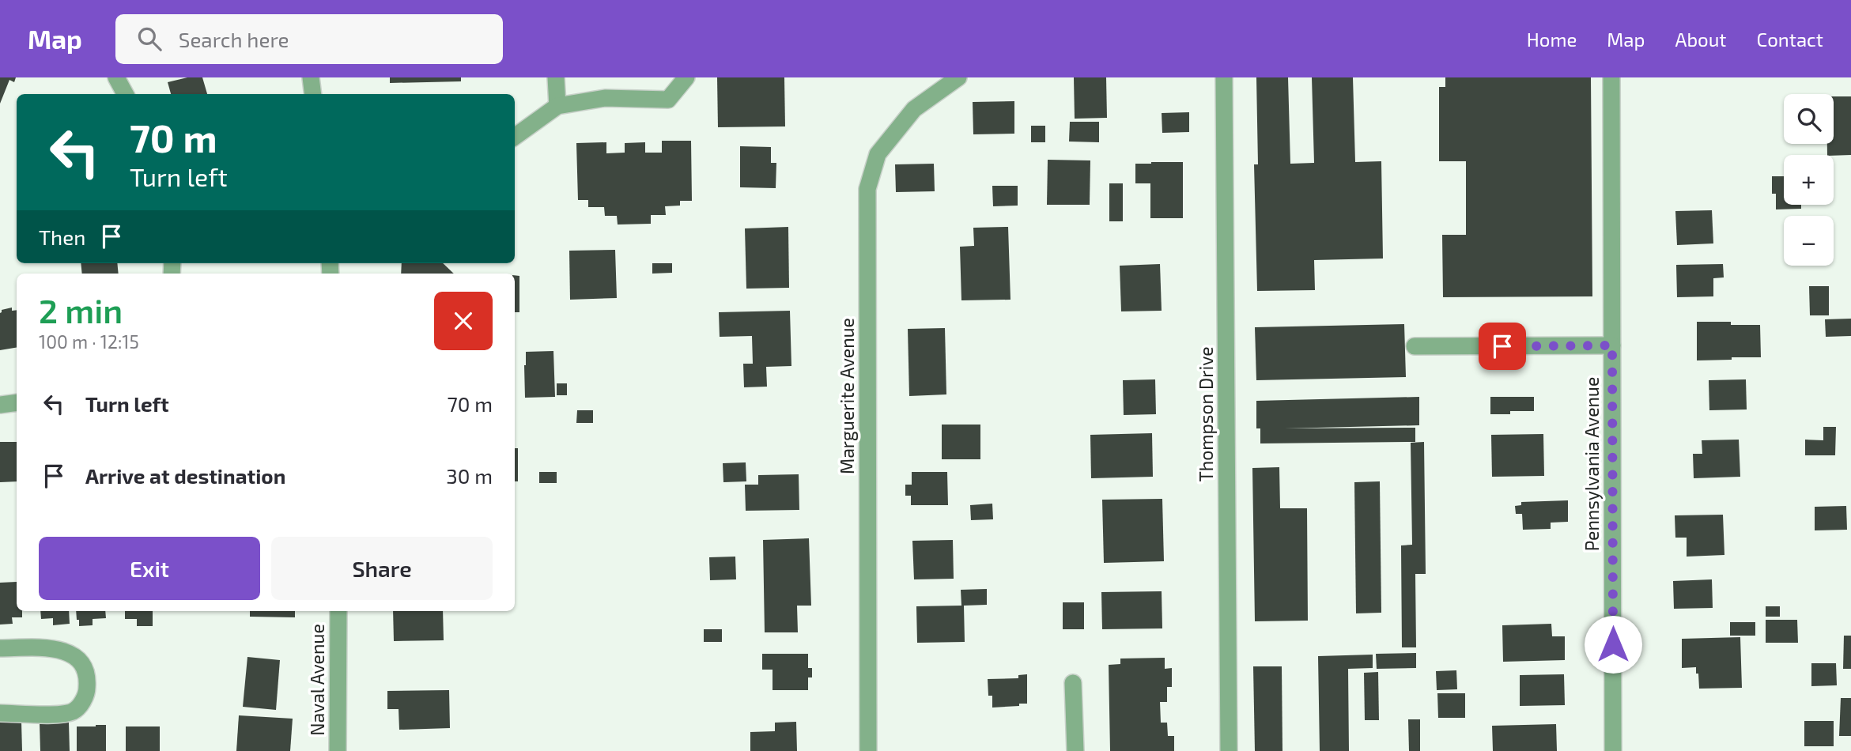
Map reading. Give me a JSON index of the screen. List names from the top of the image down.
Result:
{
  "streets": {
    "street": [
      "Marguerite Avenue",
      "Thompson Drive",
      "Pennsylvania Avenue",
      "Naval Avenue"
    ]
  },
  "page": {
    "header": "Map",
    "search": "Search here",
    "nav": [
      "Home",
      "Map",
      "About",
      "Contact"
    ],
    "map_buttons": ["+", "−"],
    "turn": ["70 m", "Turn left"],
    "then": "Then",
    "heading": ["2 min", "100 m · 12:15"],
    "list": [
      {
        "name": "Turn left",
        "value": "70 m"
      },
      {
        "name": "Arrive at destination",
        "value": "30 m"
      }
    ],
    "buttons": ["Exit", "Share"]
  }
}
